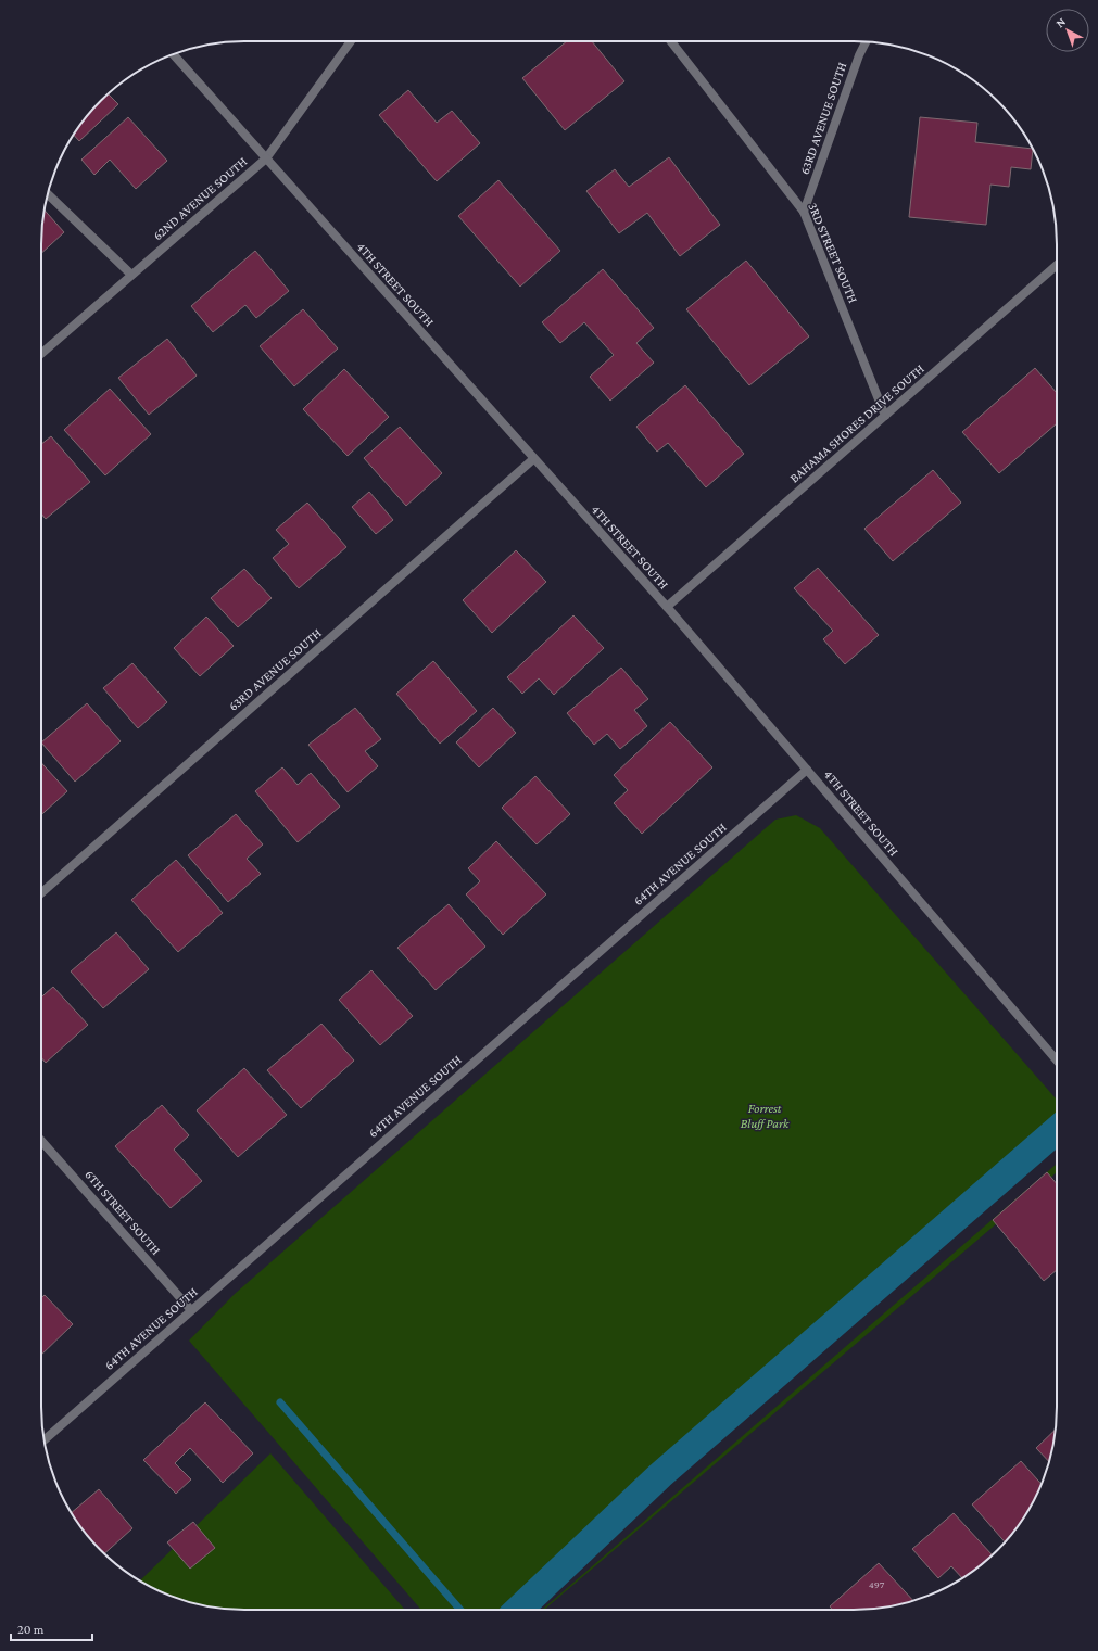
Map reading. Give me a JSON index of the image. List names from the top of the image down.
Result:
{
  "streets": {
    "street": [
      "63RD AVENUE SOUTH",
      "62ND AVENUE SOUTH",
      "3RD STREET SOUTH",
      "4TH STREET SOUTH",
      "BAHAMA SHORES DRIVE SOUTH",
      "64TH AVENUE SOUTH",
      "6TH STREET SOUTH"
    ]
  },
  "crossings": [
    ["63RD AVENUE SOUTH", "3RD STREET SOUTH"],
    ["63RD AVENUE SOUTH", "4TH STREET SOUTH"],
    ["62ND AVENUE SOUTH", "4TH STREET SOUTH"],
    ["3RD STREET SOUTH", "BAHAMA SHORES DRIVE SOUTH"],
    ["4TH STREET SOUTH", "BAHAMA SHORES DRIVE SOUTH"],
    ["4TH STREET SOUTH", "64TH AVENUE SOUTH"],
    ["64TH AVENUE SOUTH", "6TH STREET SOUTH"]
  ],
  "parks": ["Forrest Bluff Park"],
  "house_numbers": ["497"],
  "scale_bar": "20 m",
  "north": "top left"
}
